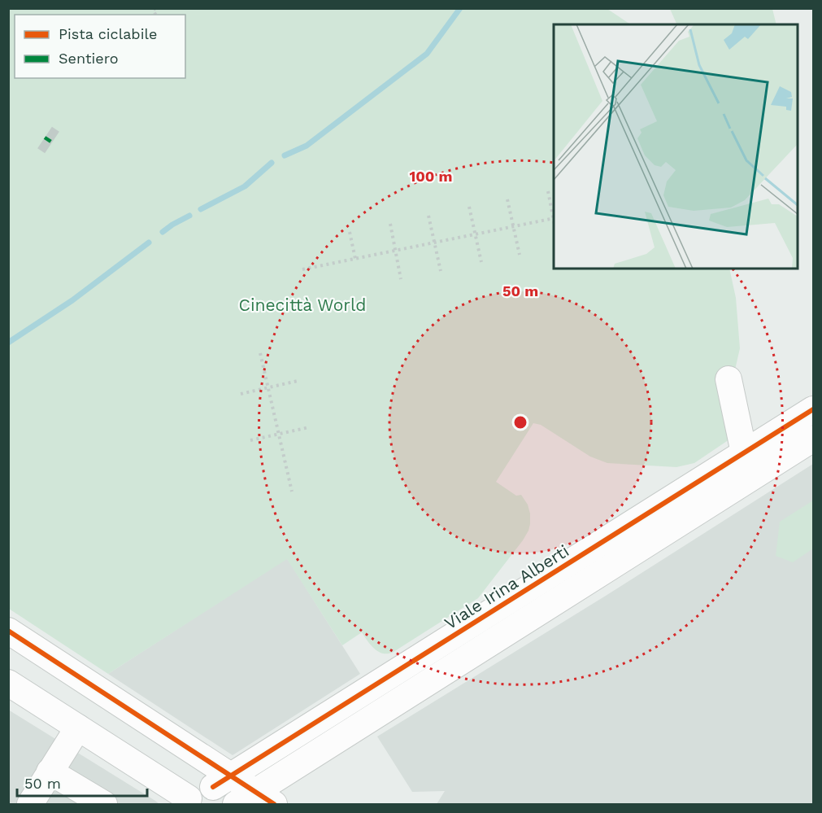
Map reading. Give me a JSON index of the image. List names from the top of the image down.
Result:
{
  "streets": {
    "street": ["Viale Irina Alberti"]
  },
  "parks": ["Cinecittà World"],
  "legend": ["Pista ciclabile", "Sentiero"],
  "scale_bar": "50 m",
  "rings": ["100 m", "50 m"]
}
